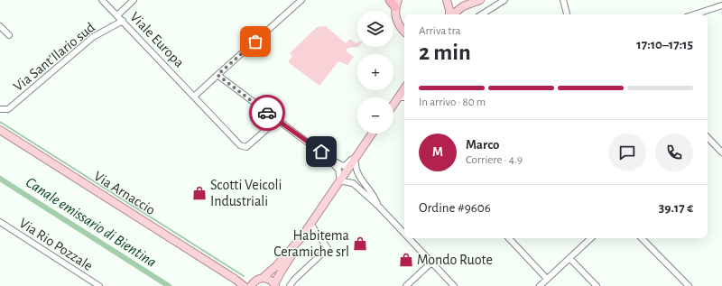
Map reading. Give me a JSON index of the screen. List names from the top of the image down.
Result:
{
  "streets": {
    "main road": ["Via Arnaccio"],
    "street": ["Viale Europa", "Via Sant'Ilario sud", "Via Rio Pozzale"]
  },
  "crossings": [
    ["Viale Europa", "Via Sant'Ilario sud"]
  ],
  "water": ["Canale emissario di Bientina"],
  "places": {
    "shop": ["Scotti Veicoli Industriali", "Habitema Ceramiche srl", "Mondo Ruote"]
  },
  "page": {
    "map_buttons": ["+", "−"],
    "heading": ["2 min", "Arriva tra", "17:10–17:15"],
    "panel": [
      "Marco",
      "Corriere · 4.9",
      "Ordine #9606",
      "39.17 €"
    ],
    "bar": "In arrivo · 80 m",
    "round": "M"
  }
}
